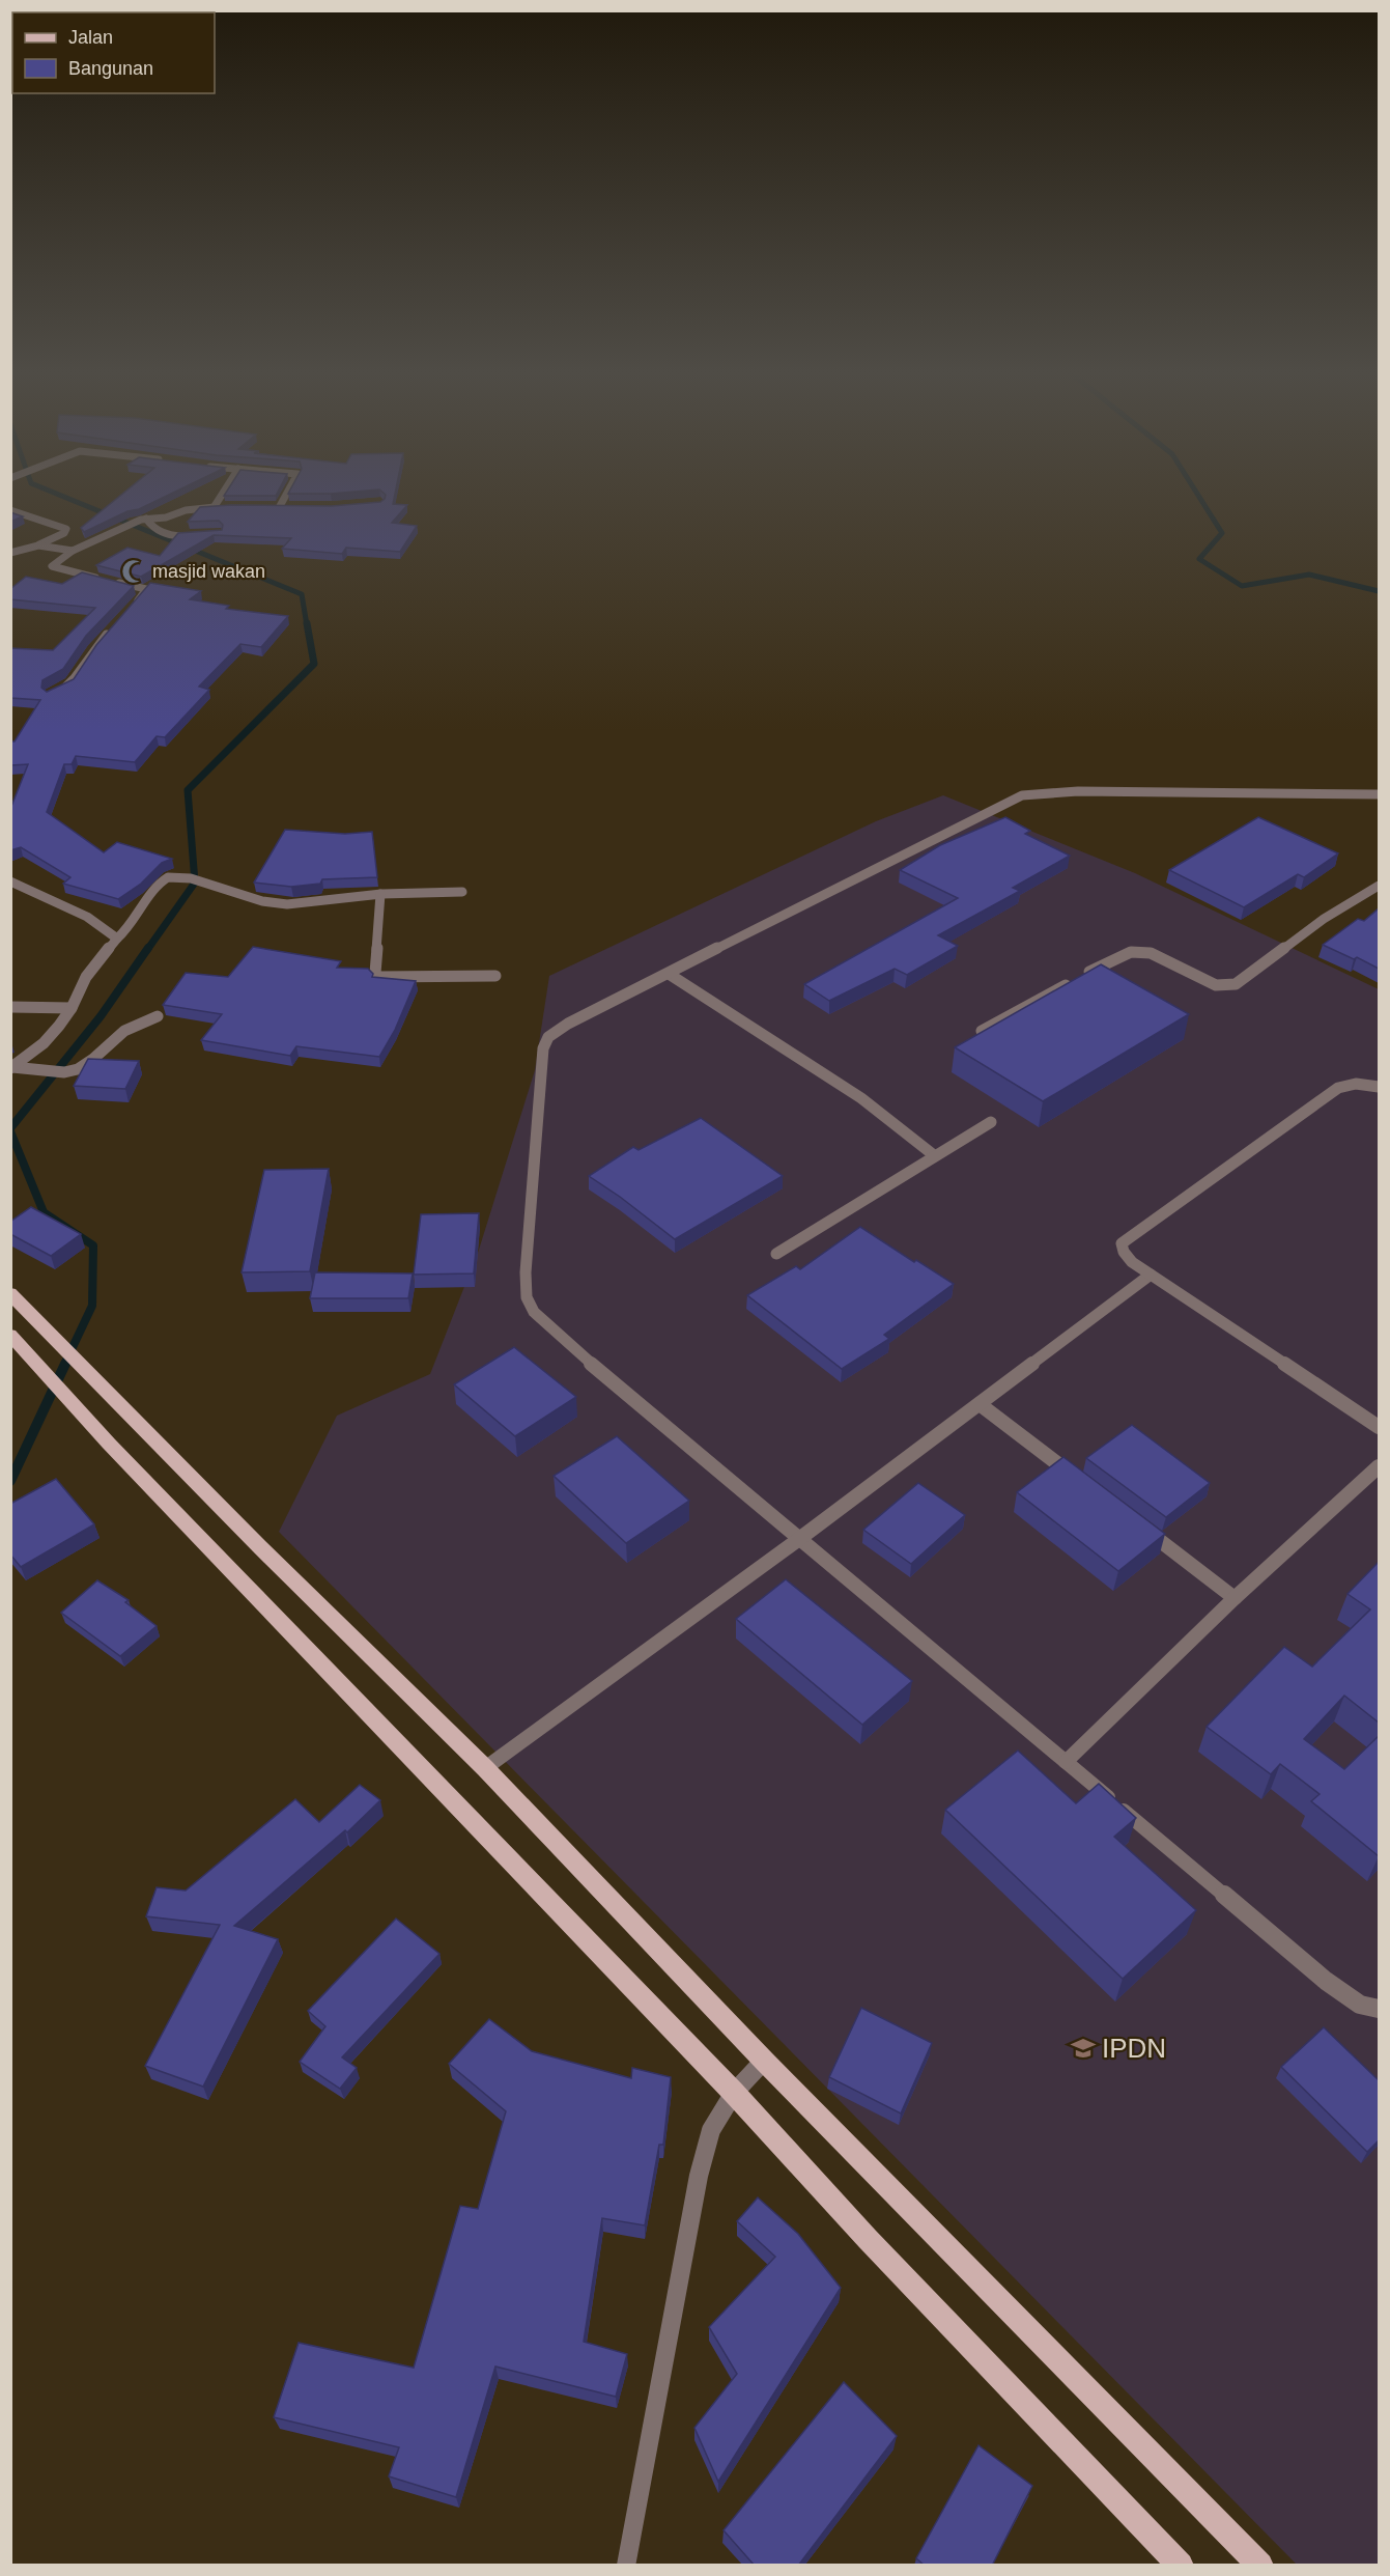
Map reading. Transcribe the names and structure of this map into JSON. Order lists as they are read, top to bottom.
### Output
{
  "places": {
    "mosque": ["masjid wakan"],
    "school or university": ["IPDN"]
  },
  "legend": ["Jalan", "Bangunan"]
}
